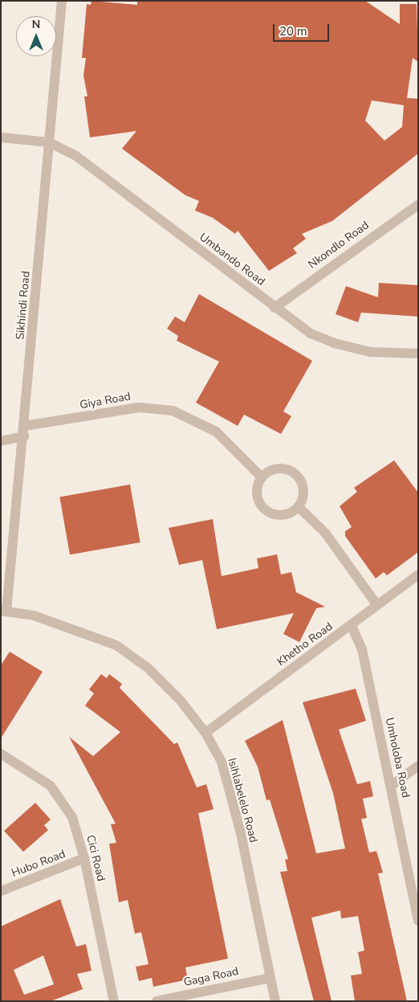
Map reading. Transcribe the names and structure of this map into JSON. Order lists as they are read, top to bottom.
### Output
{
  "streets": {
    "street": [
      "Nkondlo Road",
      "Umbando Road",
      "Sikhindi Road",
      "Giya Road",
      "Khetho Road",
      "Umholoba Road",
      "Isihlabelelo Road",
      "Cici Road",
      "Hubo Road",
      "Gaga Road"
    ]
  },
  "crossings": [
    ["Nkondlo Road", "Umbando Road"],
    ["Umbando Road", "Sikhindi Road"],
    ["Sikhindi Road", "Giya Road"],
    ["Sikhindi Road", "Isihlabelelo Road"],
    ["Khetho Road", "Umholoba Road"],
    ["Khetho Road", "Isihlabelelo Road"],
    ["Isihlabelelo Road", "Gaga Road"],
    ["Cici Road", "Hubo Road"]
  ],
  "scale_bar": "20 m",
  "north": "top"
}
